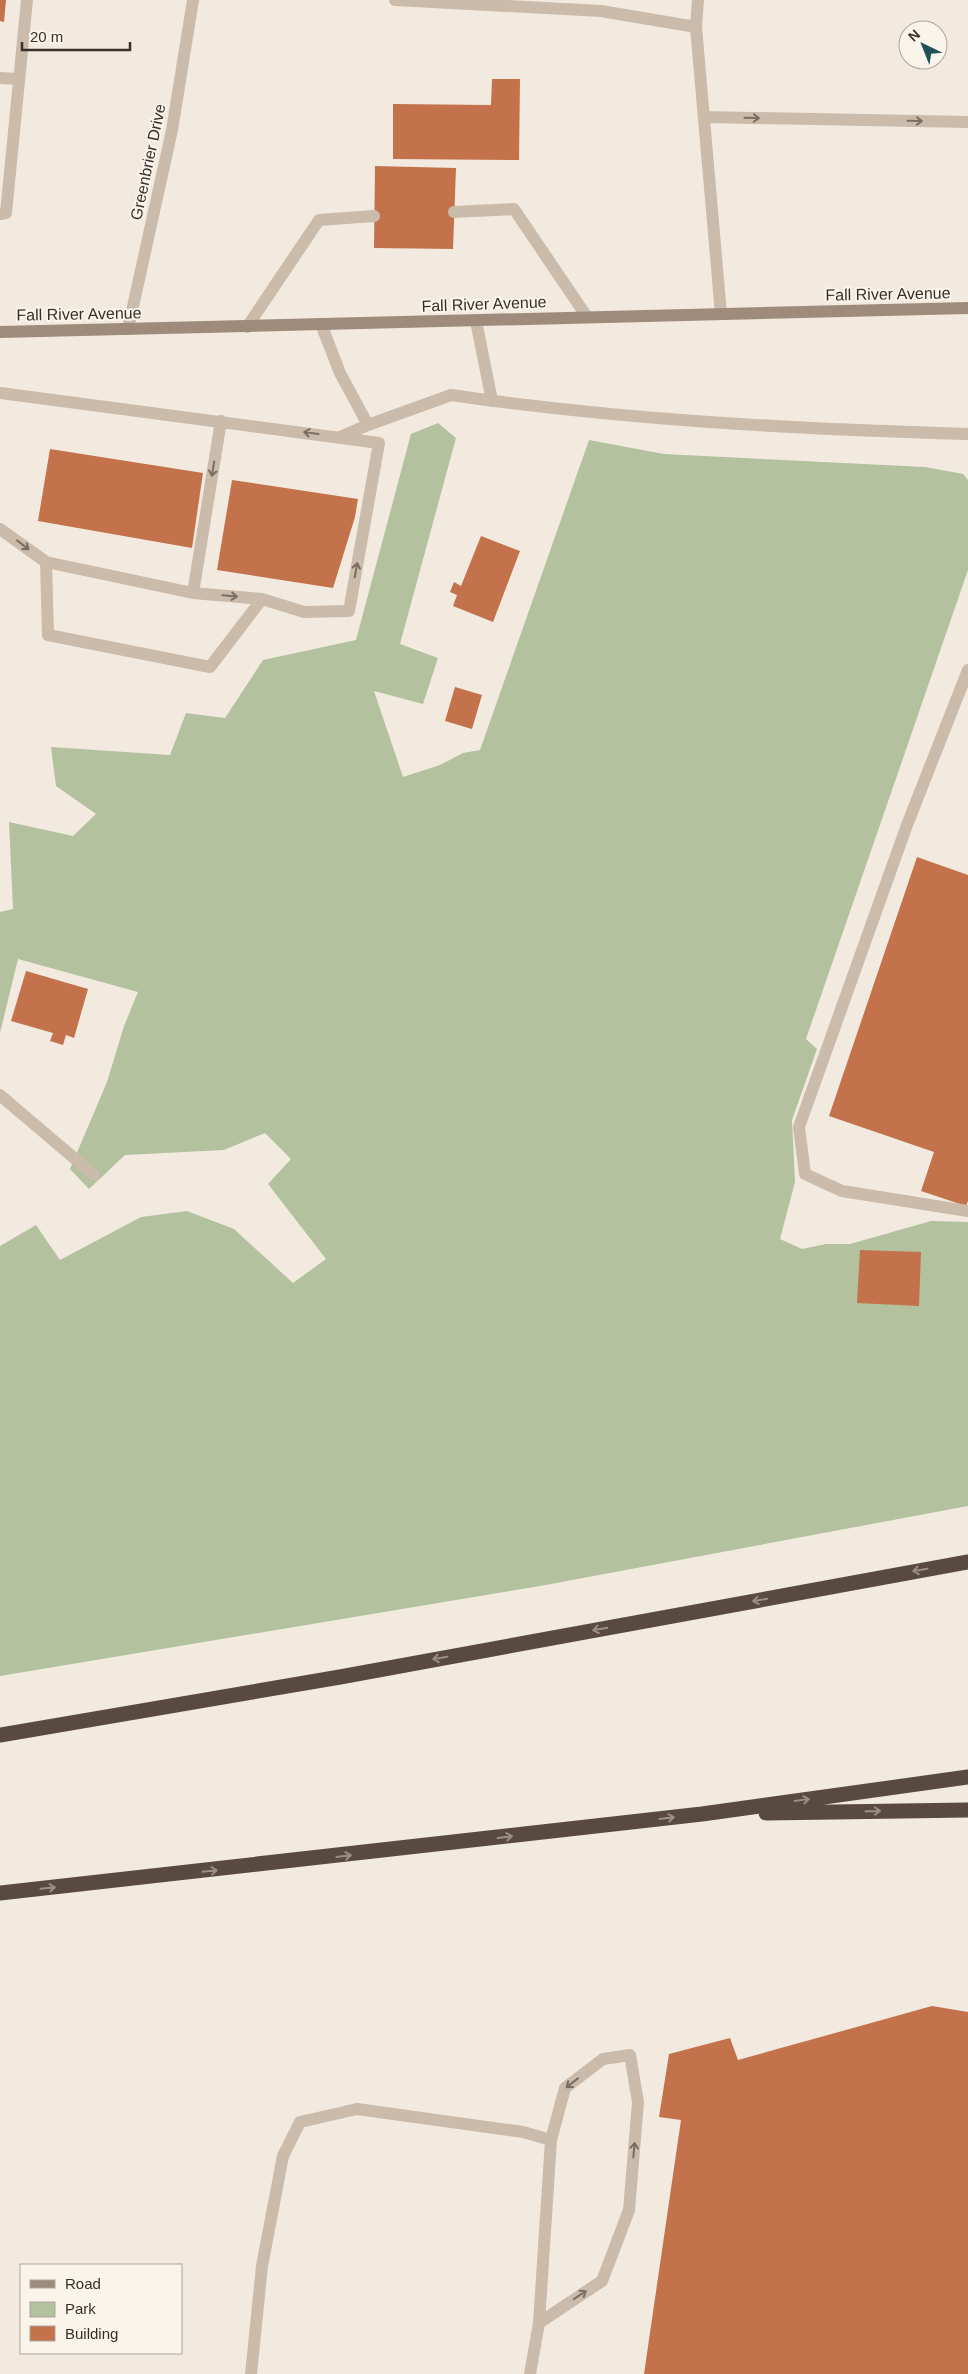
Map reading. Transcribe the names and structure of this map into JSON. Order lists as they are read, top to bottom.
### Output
{
  "streets": {
    "main road": ["Fall River Avenue"],
    "street": ["Greenbrier Drive"]
  },
  "crossings": [
    ["Greenbrier Drive", "Fall River Avenue"]
  ],
  "legend": ["Road", "Park", "Building"],
  "scale_bar": "20 m",
  "north": "top left"
}
